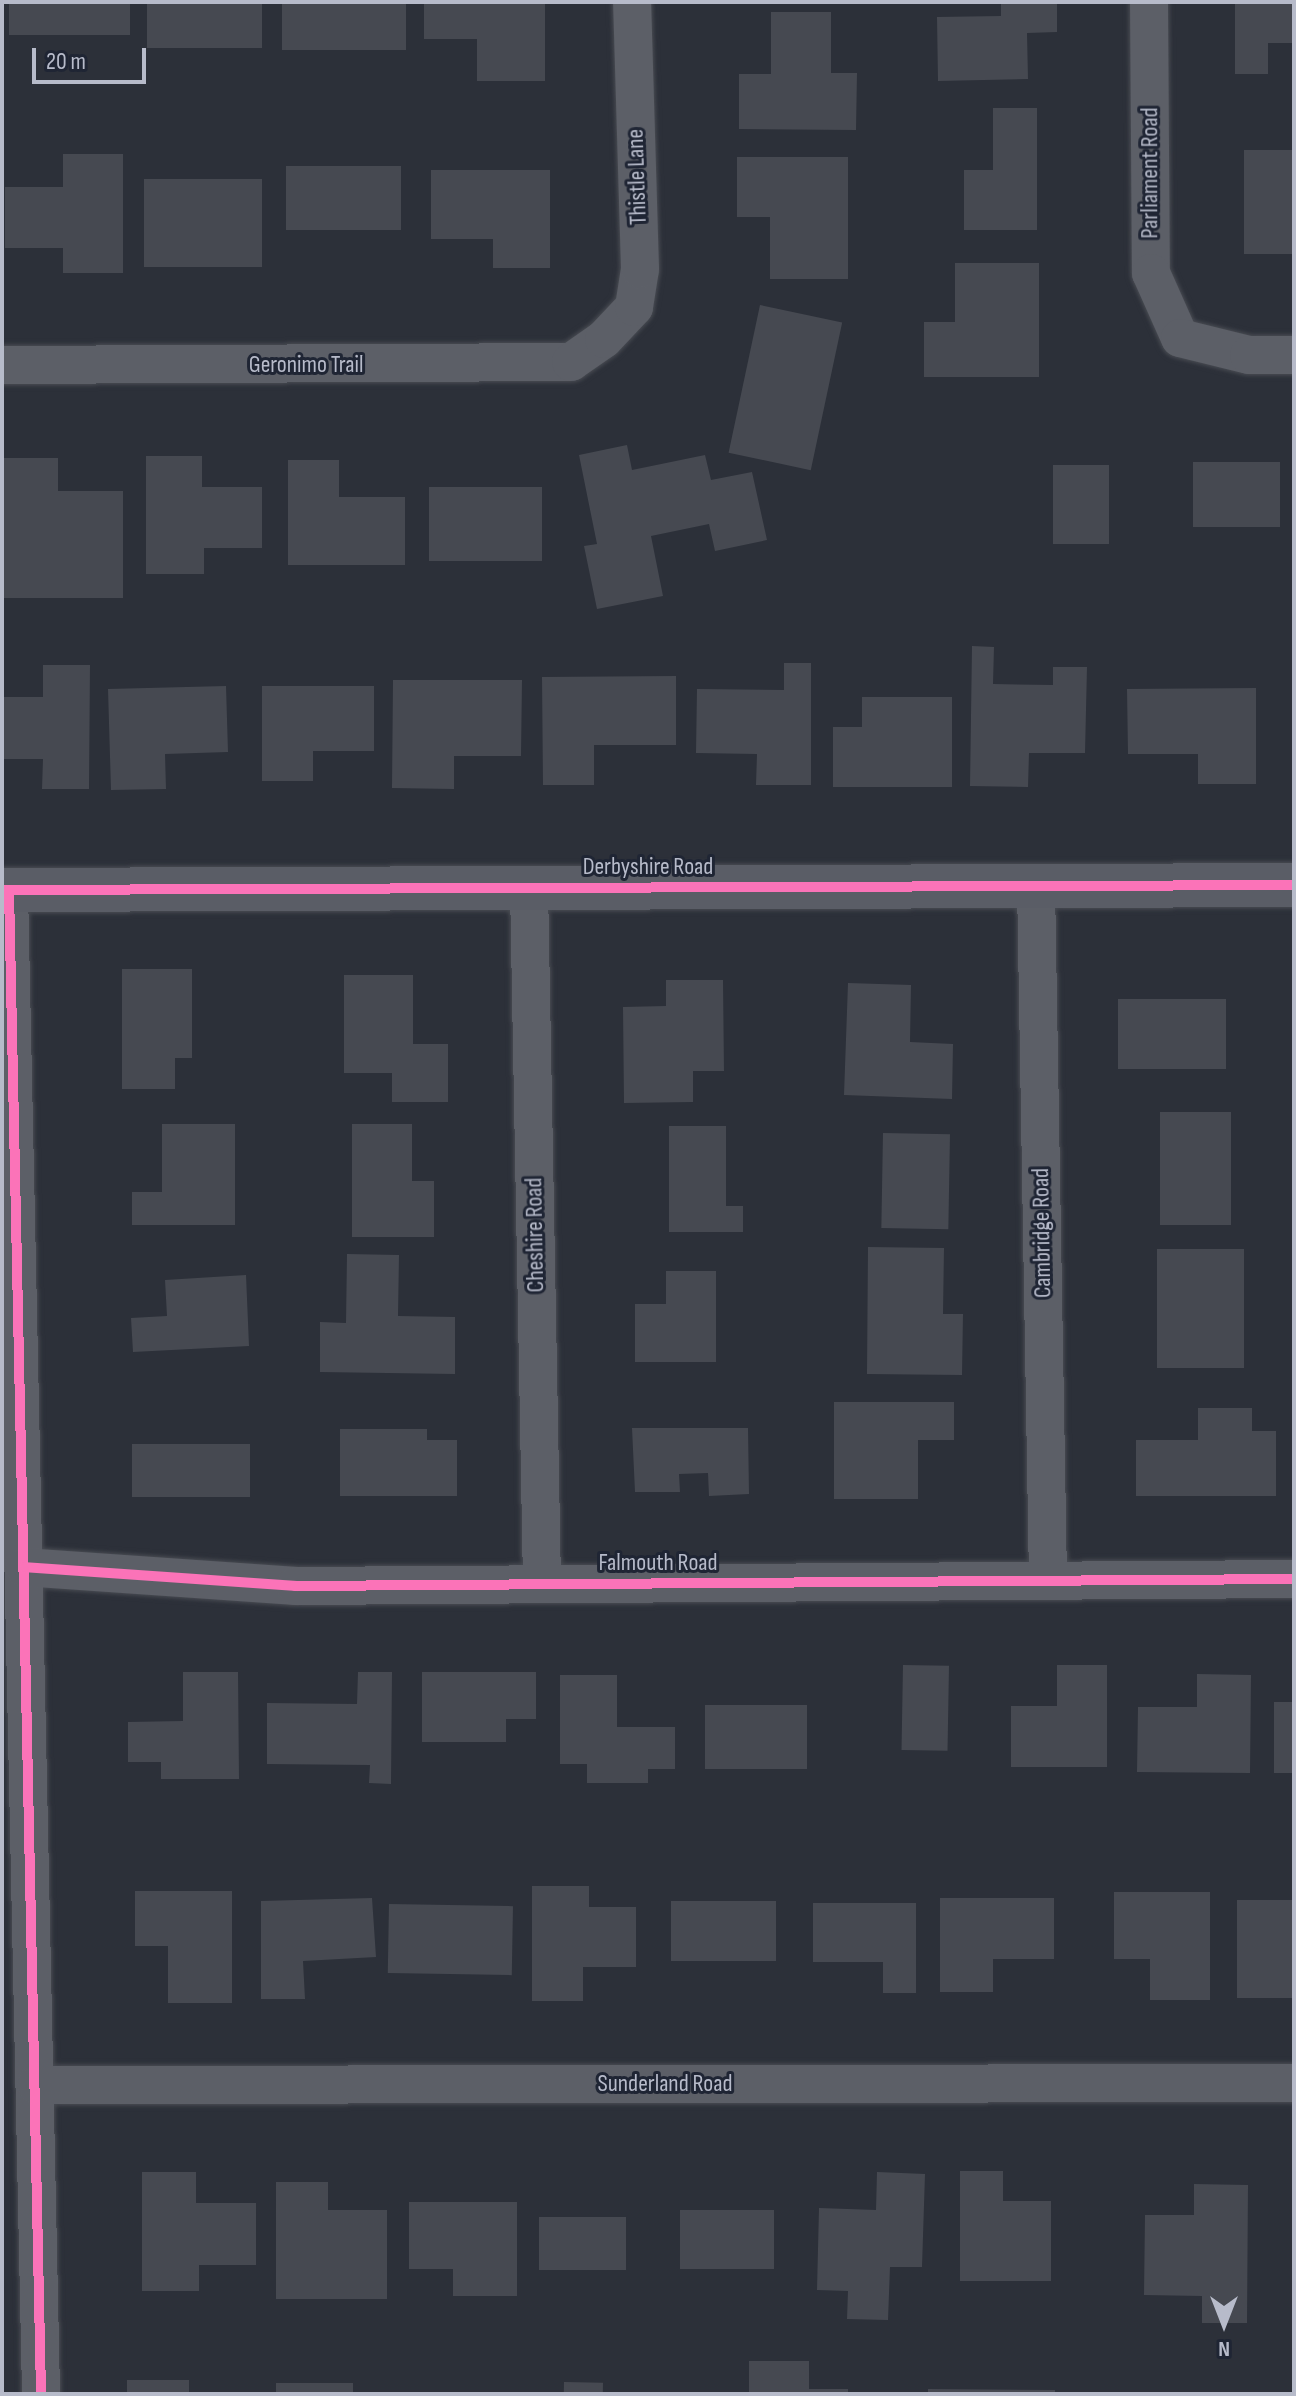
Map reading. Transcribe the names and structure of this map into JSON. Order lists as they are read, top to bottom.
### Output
{
  "streets": {
    "street": [
      "Parliament Road",
      "Thistle Lane",
      "Geronimo Trail",
      "Derbyshire Road",
      "Cambridge Road",
      "Cheshire Road",
      "Falmouth Road",
      "Sunderland Road"
    ]
  },
  "crossings": [
    ["Thistle Lane", "Geronimo Trail"],
    ["Derbyshire Road", "Cambridge Road"],
    ["Derbyshire Road", "Cheshire Road"],
    ["Cambridge Road", "Falmouth Road"],
    ["Cheshire Road", "Falmouth Road"]
  ],
  "scale_bar": "20 m",
  "north": "bottom"
}
